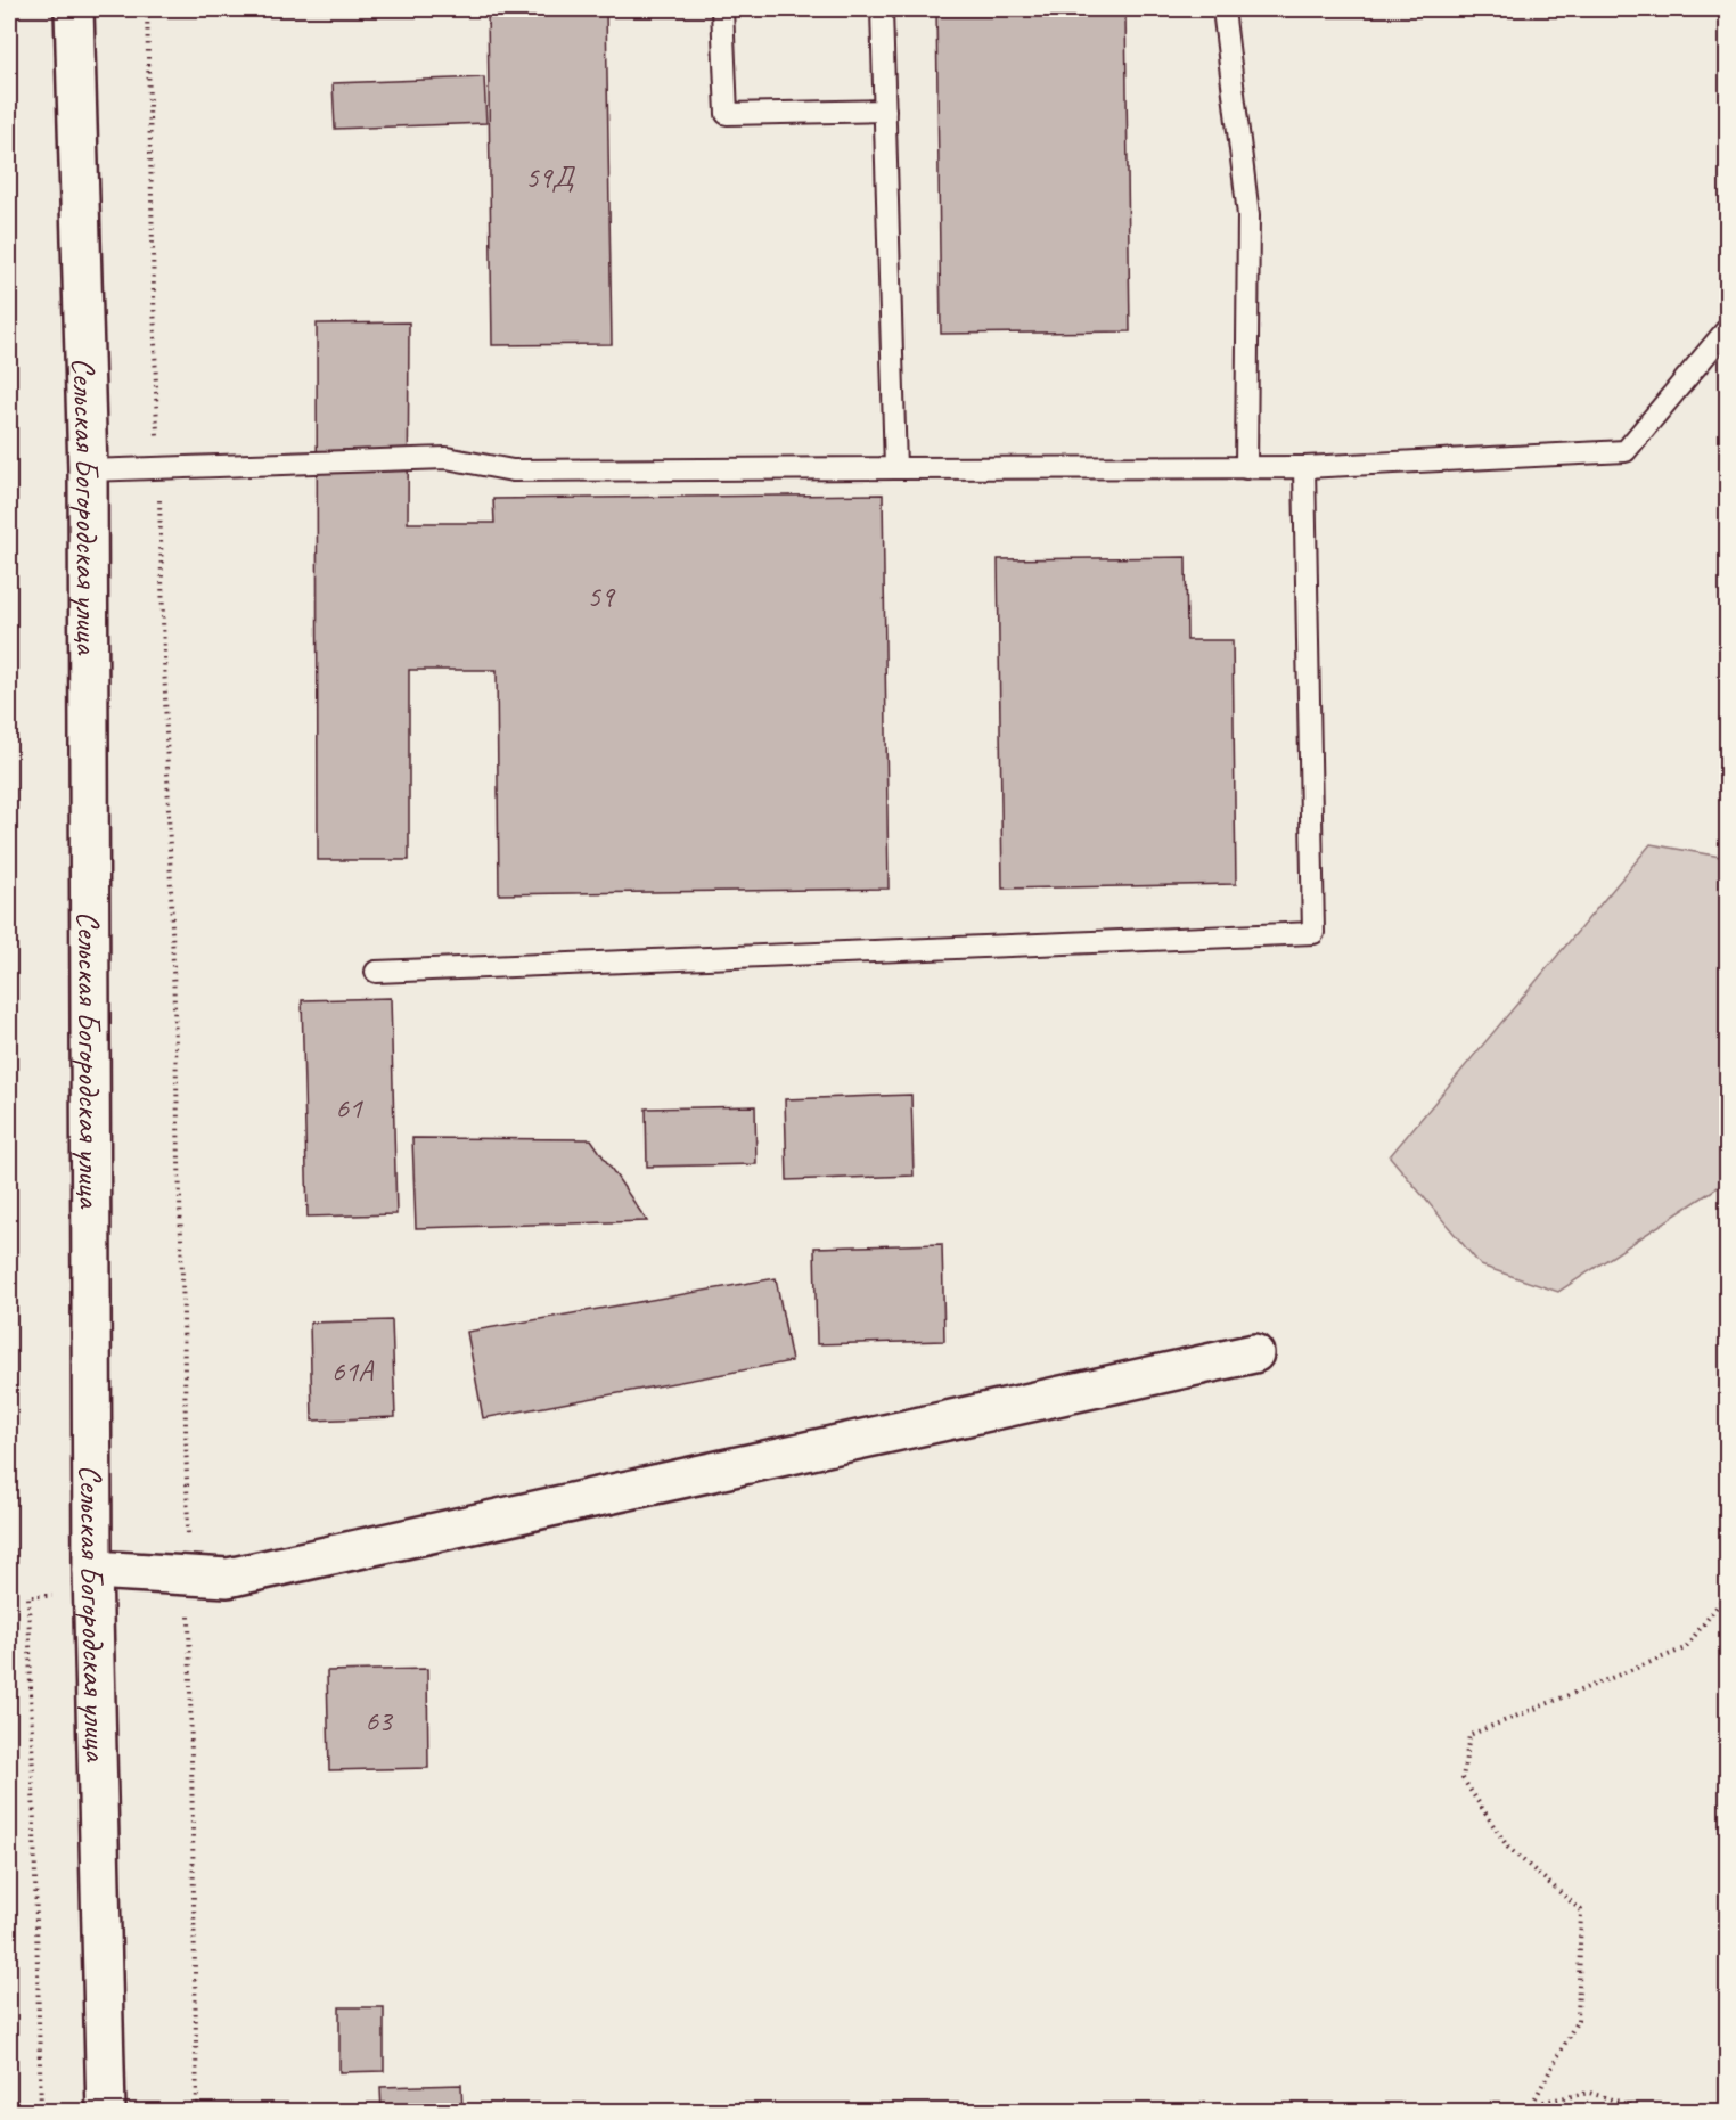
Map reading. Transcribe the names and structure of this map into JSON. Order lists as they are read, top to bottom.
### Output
{
  "streets": {
    "main road": ["Сельская Богородская улица"]
  },
  "house_numbers": [
    "59Д",
    "59",
    "61",
    "61А",
    "63"
  ]
}
